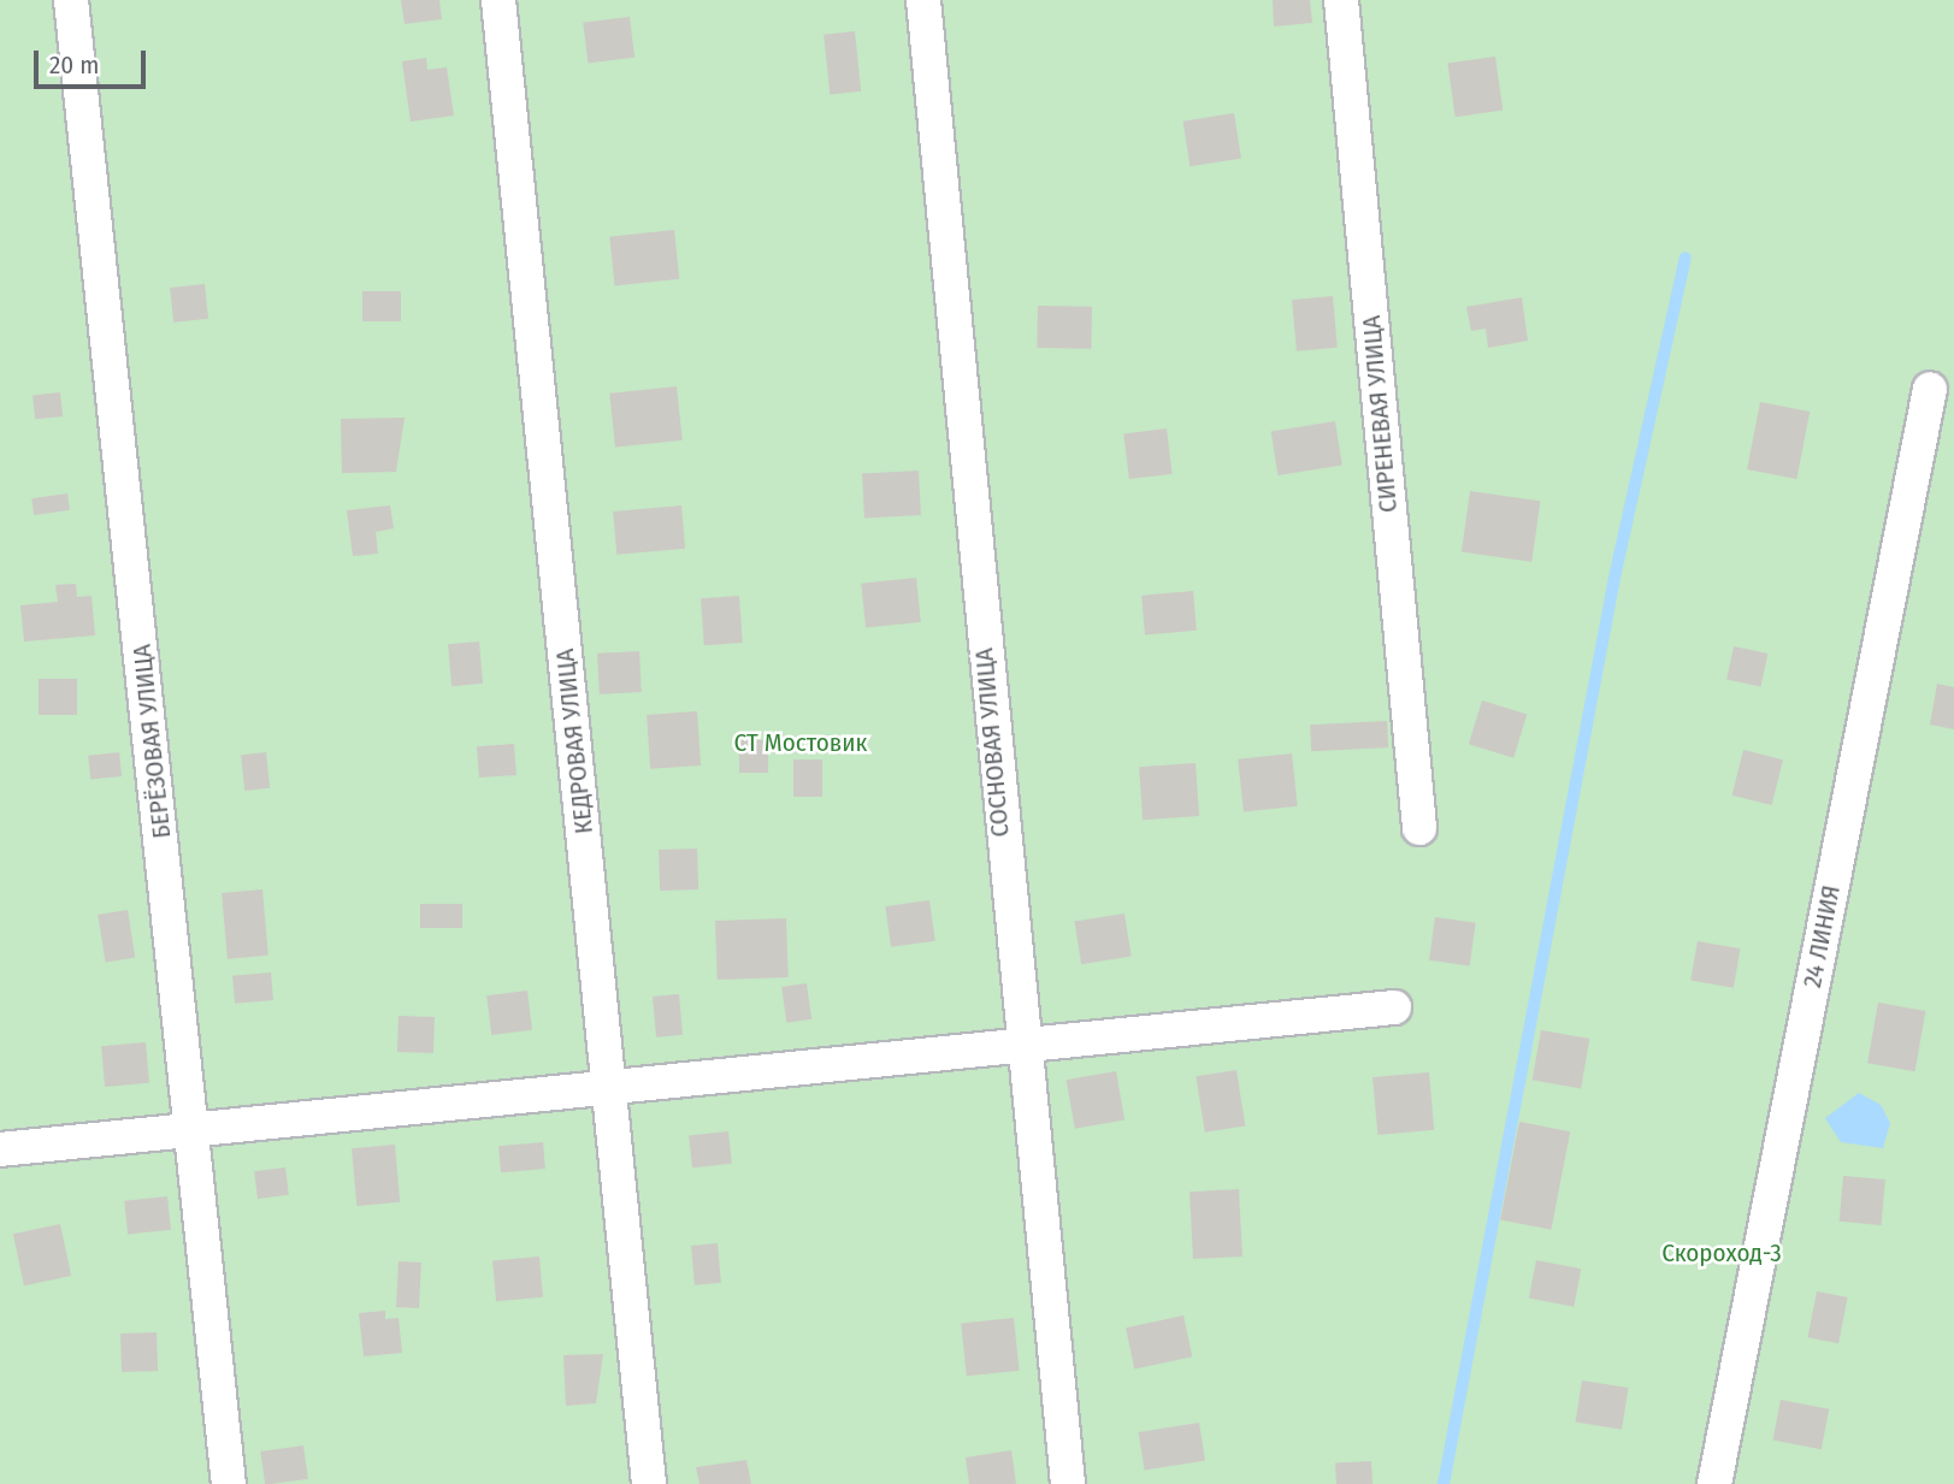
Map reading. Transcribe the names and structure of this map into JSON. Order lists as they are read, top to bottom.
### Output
{
  "streets": {
    "street": [
      "СИРЕНЕВАЯ УЛИЦА",
      "БЕРЁЗОВАЯ УЛИЦА",
      "КЕДРОВАЯ УЛИЦА",
      "СОСНОВАЯ УЛИЦА",
      "24 ЛИНИЯ"
    ]
  },
  "parks": ["СТ Мостовик", "Скороход-3"],
  "scale_bar": "20 m"
}
